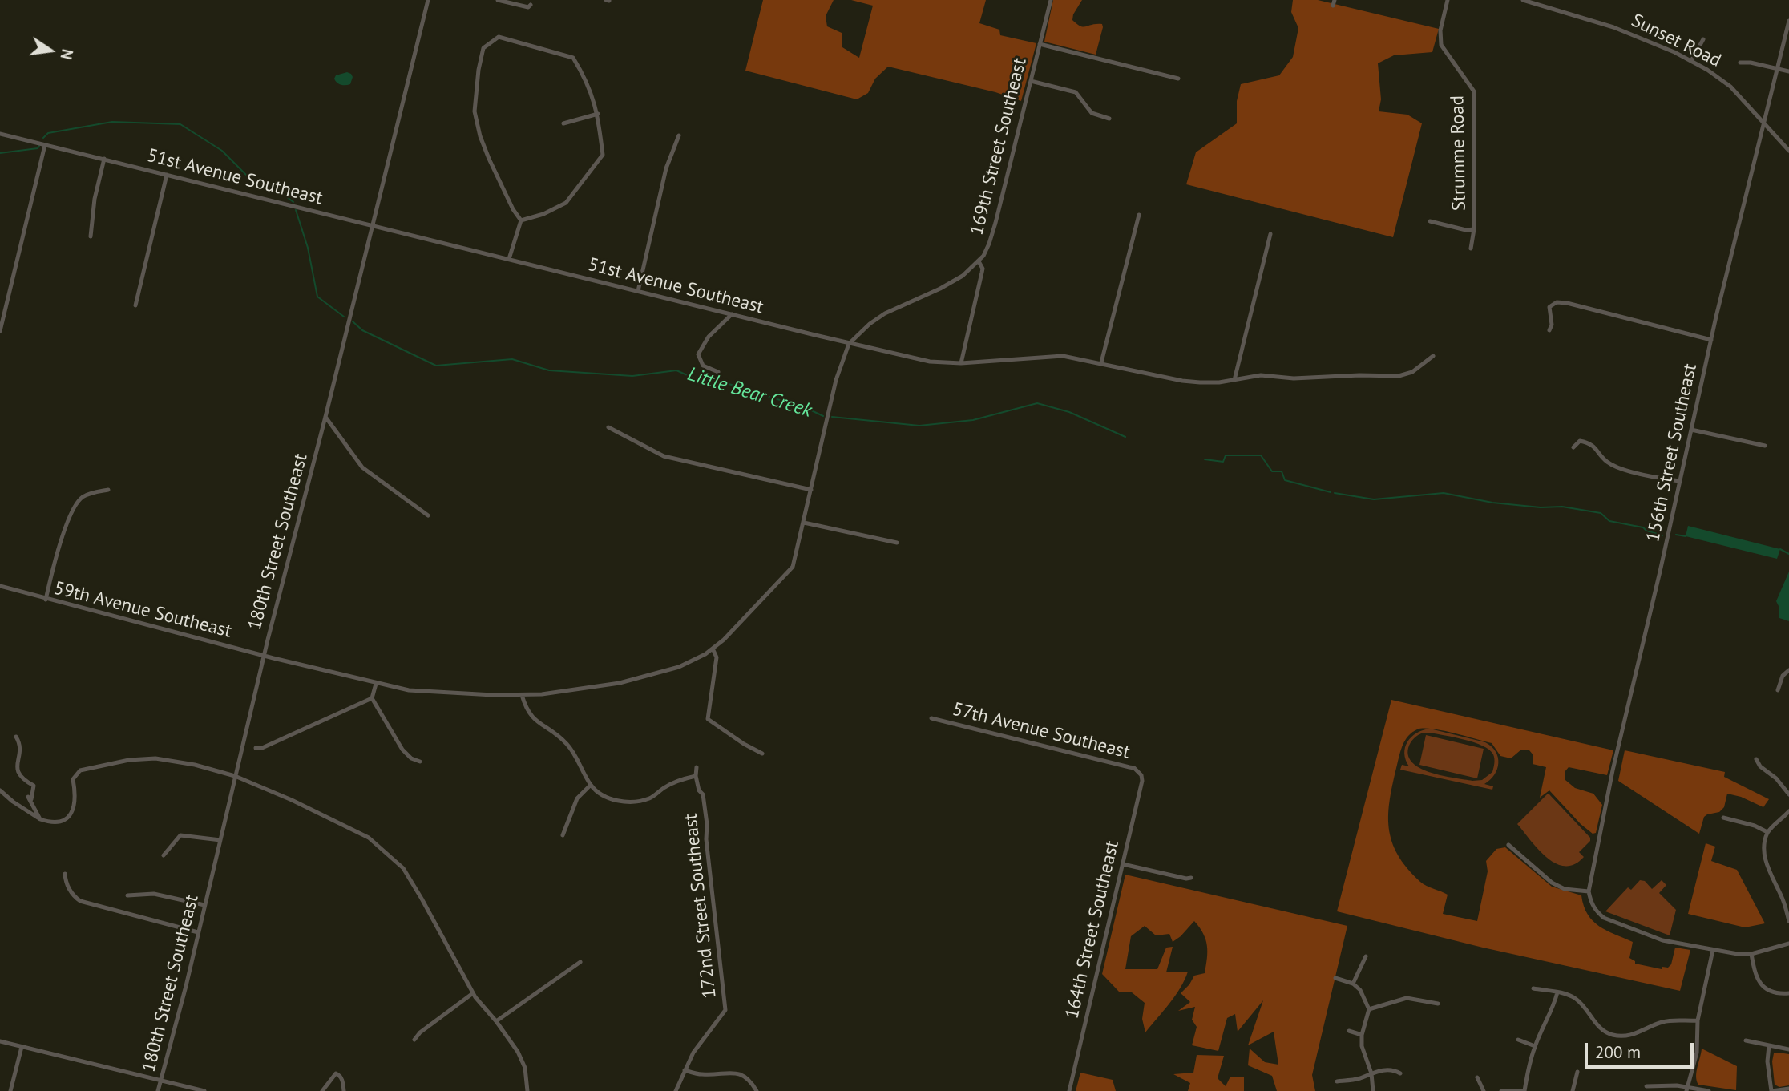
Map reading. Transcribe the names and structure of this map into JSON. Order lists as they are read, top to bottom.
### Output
{
  "streets": {
    "street": [
      "Sunset Road",
      "169th Street Southeast",
      "Strumme Road",
      "51st Avenue Southeast",
      "156th Street Southeast",
      "180th Street Southeast",
      "59th Avenue Southeast",
      "57th Avenue Southeast",
      "172nd Street Southeast",
      "164th Street Southeast"
    ]
  },
  "crossings": [
    ["Sunset Road", "156th Street Southeast"],
    ["169th Street Southeast", "51st Avenue Southeast"],
    ["51st Avenue Southeast", "180th Street Southeast"],
    ["51st Avenue Southeast", "59th Avenue Southeast"],
    ["180th Street Southeast", "59th Avenue Southeast"],
    ["57th Avenue Southeast", "164th Street Southeast"]
  ],
  "water": ["Little Bear Creek"],
  "scale_bar": "200 m",
  "north": "right"
}
